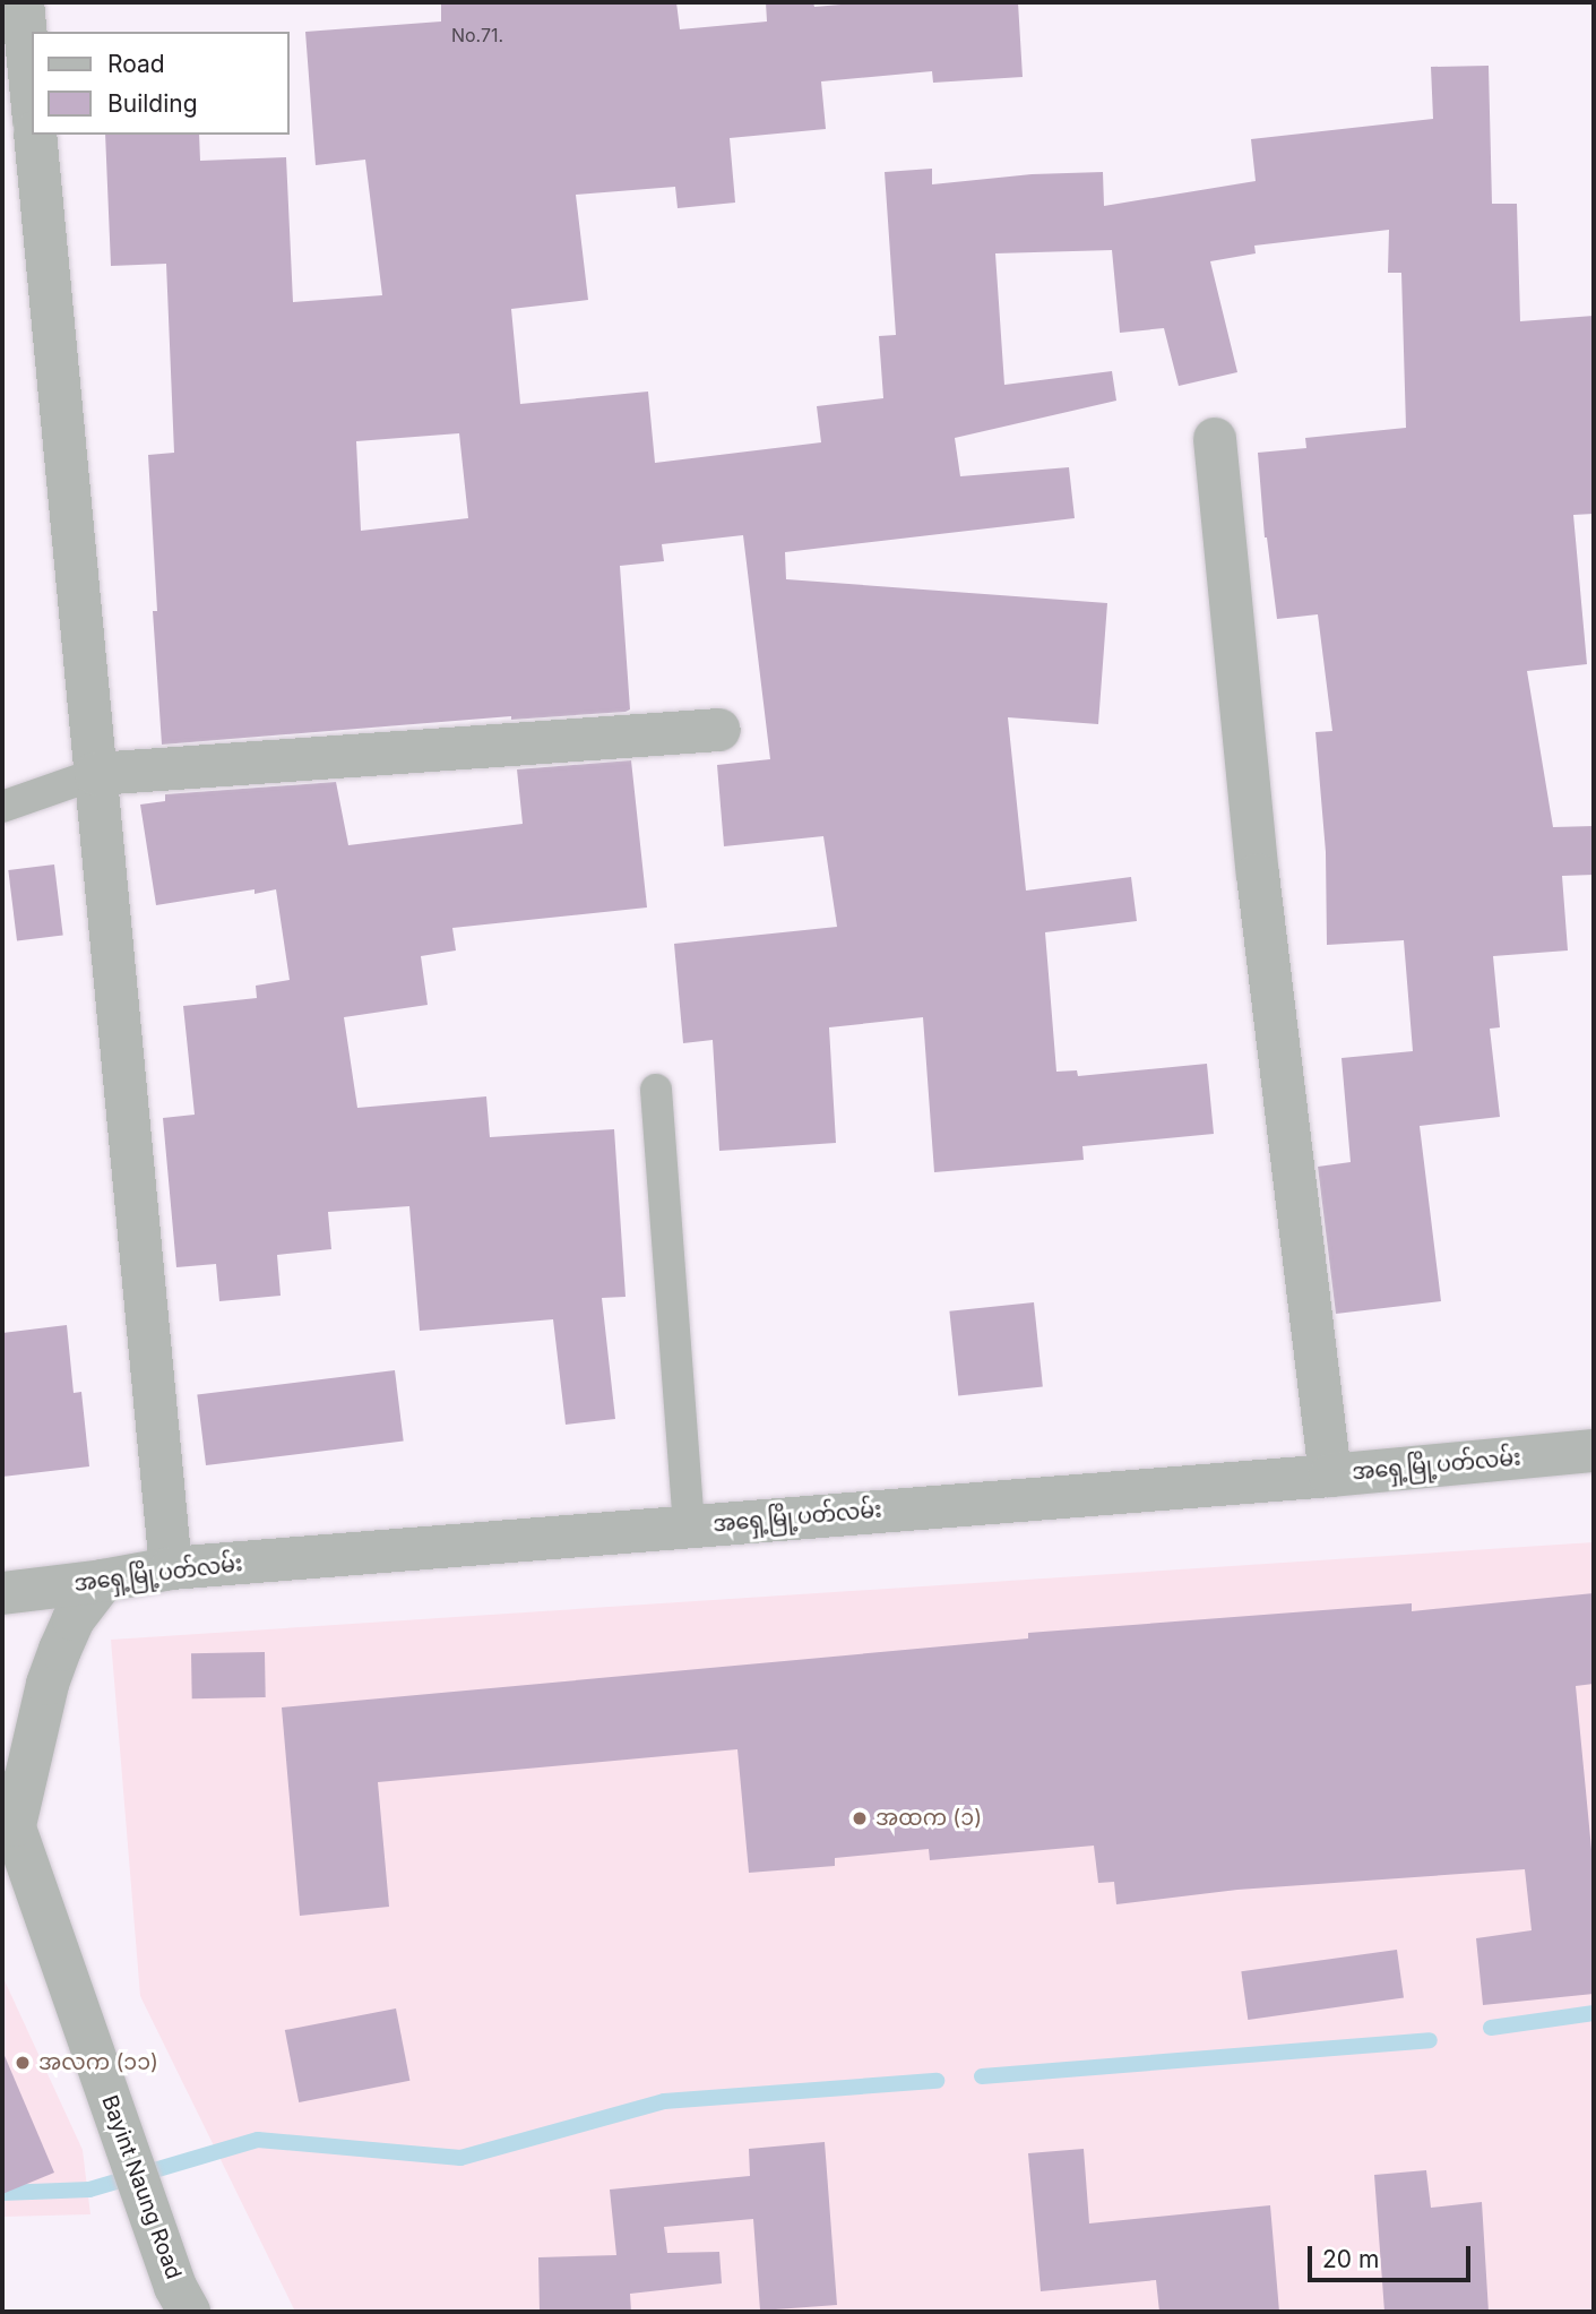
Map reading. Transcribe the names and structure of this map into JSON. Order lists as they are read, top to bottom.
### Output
{
  "streets": {
    "street": ["အရှေ့မြို့ပတ်လမ်း", "Bayint Naung Road"]
  },
  "places": ["အထက (၁)", "အလက (၁၁)"],
  "house_numbers": ["No.71."],
  "legend": ["Road", "Building"],
  "scale_bar": "20 m"
}
